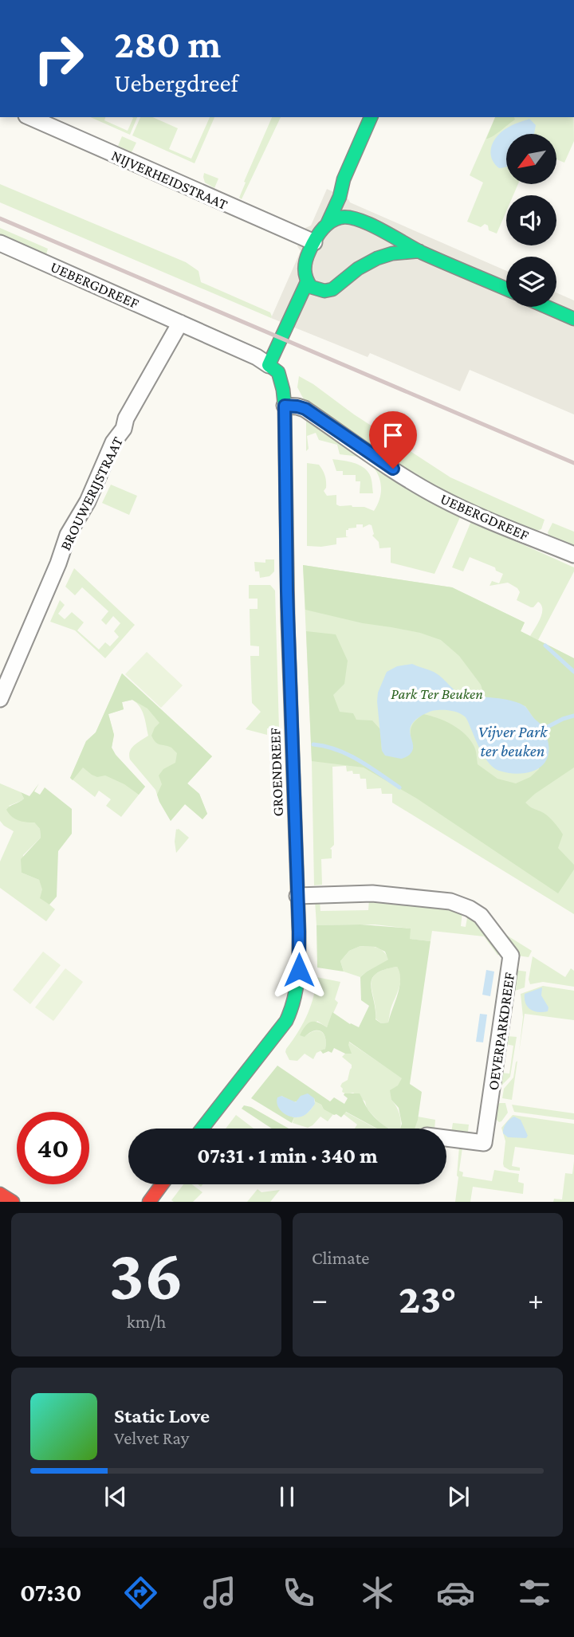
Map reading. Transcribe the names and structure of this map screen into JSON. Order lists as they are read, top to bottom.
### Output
{
  "streets": {
    "street": [
      "NIJVERHEIDSTRAAT",
      "UEBERGDREEF",
      "BROUWERIJSTRAAT",
      "GROENDREEF",
      "OEVERPARKDREEF"
    ]
  },
  "crossings": [
    ["UEBERGDREEF", "BROUWERIJSTRAAT"],
    ["UEBERGDREEF", "GROENDREEF"],
    ["GROENDREEF", "OEVERPARKDREEF"]
  ],
  "water": ["Vijver Park ter beuken"],
  "parks": ["Park Ter Beuken"],
  "north": "bottom left",
  "page": {
    "turn": ["280 m", "Uebergdreef"],
    "limit": "40",
    "trip": "07:31 · 1 min · 340 m",
    "tile": [
      ["36", "km/h"],
      "Climate"
    ],
    "heat": ["−", "23°", "+"],
    "song": ["Static Love", "Velvet Ray"],
    "tabs": "07:30"
  }
}
